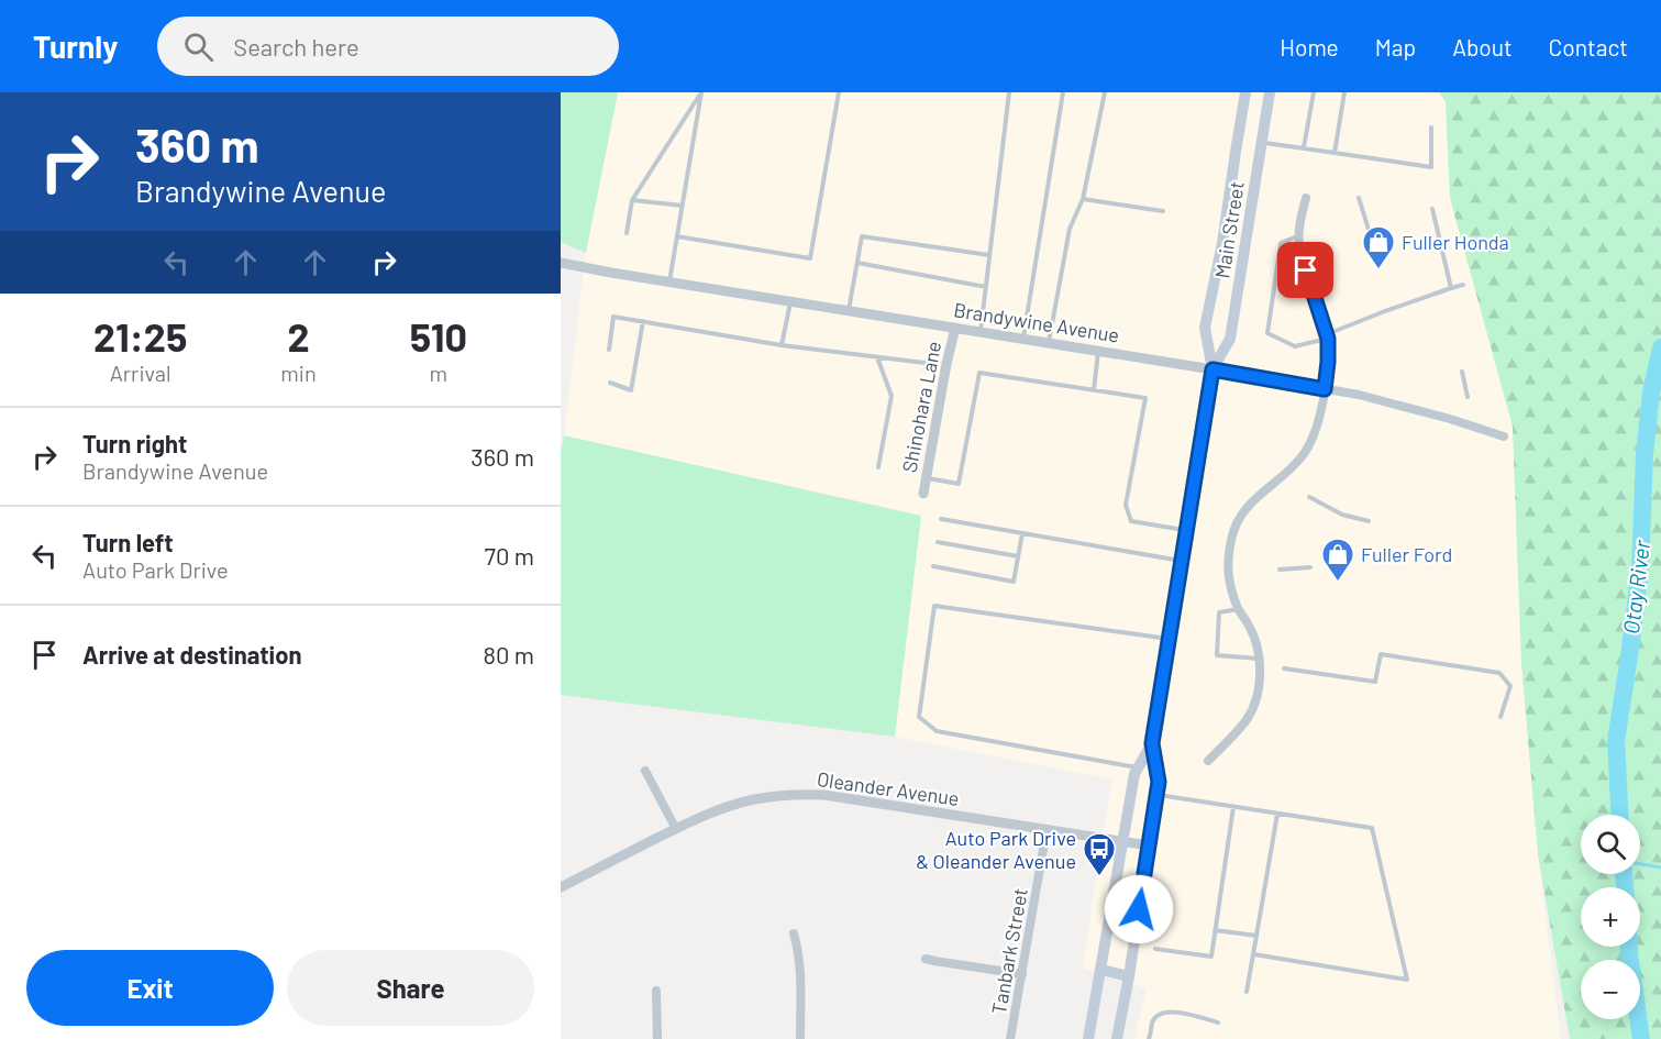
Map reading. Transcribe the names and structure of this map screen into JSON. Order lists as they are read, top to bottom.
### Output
{
  "streets": {
    "main road": ["Main Street"],
    "street": [
      "Brandywine Avenue",
      "Shinohara Lane",
      "Oleander Avenue",
      "Tanbark Street"
    ]
  },
  "crossings": [
    ["Main Street", "Brandywine Avenue"],
    ["Main Street", "Oleander Avenue"],
    ["Brandywine Avenue", "Shinohara Lane"],
    ["Oleander Avenue", "Tanbark Street"]
  ],
  "water": ["Otay River"],
  "places": {
    "shop": ["Fuller Honda", "Fuller Ford"],
    "bus stop": ["Auto Park Drive & Oleander Avenue"]
  },
  "page": {
    "header": "Turnly",
    "search": "Search here",
    "nav": [
      "Home",
      "Map",
      "About",
      "Contact"
    ],
    "turn": ["360 m", "Brandywine Avenue"],
    "eta": [
      "21:25",
      "Arrival",
      "2",
      "min",
      "510",
      "m"
    ],
    "list": [
      {
        "name": "Turn right",
        "note": "Brandywine Avenue",
        "value": "360 m"
      },
      {
        "name": "Turn left",
        "note": "Auto Park Drive",
        "value": "70 m"
      },
      {
        "name": "Arrive at destination",
        "value": "80 m"
      }
    ],
    "map_buttons": ["+", "−"],
    "buttons": ["Exit", "Share"]
  }
}
